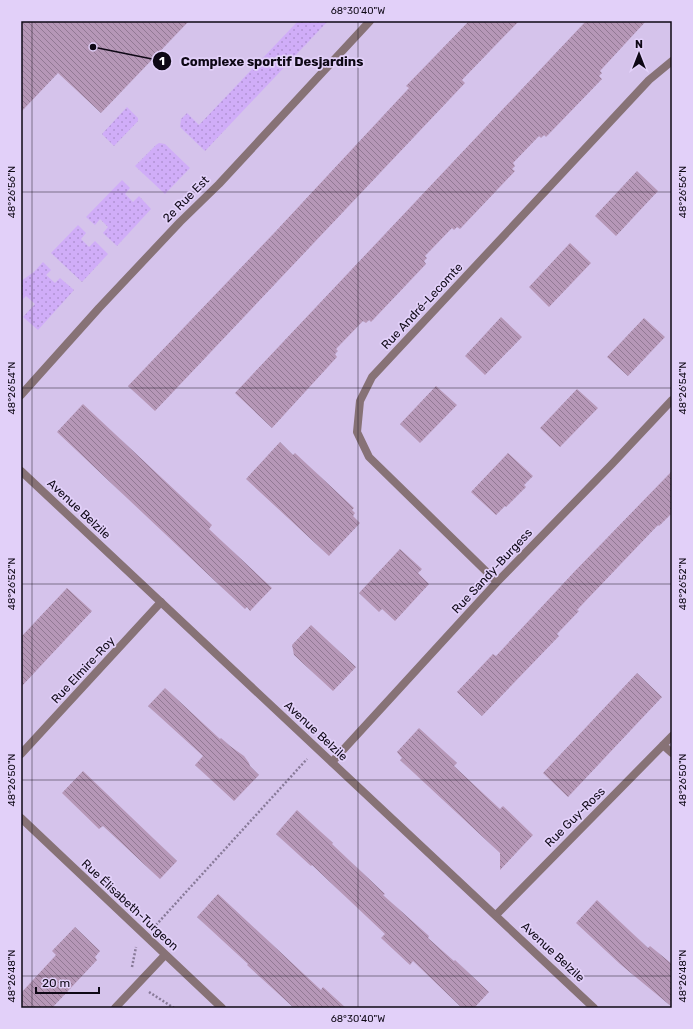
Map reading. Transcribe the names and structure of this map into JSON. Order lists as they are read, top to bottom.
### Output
{
  "streets": {
    "street": [
      "2e Rue Est",
      "Rue André-Lecomte",
      "Avenue Belzile",
      "Rue Sandy-Burgess",
      "Rue Elmire-Roy",
      "Rue Guy-Ross",
      "Rue Élisabeth-Turgeon"
    ]
  },
  "crossings": [
    ["Rue André-Lecomte", "Rue Sandy-Burgess"],
    ["Avenue Belzile", "Rue Sandy-Burgess"],
    ["Avenue Belzile", "Rue Elmire-Roy"],
    ["Avenue Belzile", "Rue Guy-Ross"]
  ],
  "places": ["Complexe sportif Desjardins"],
  "scale_bar": "20 m",
  "north": "top",
  "coordinates": [
    "68°30'40\"W",
    "48°26'56\"N",
    "48°26'54\"N",
    "48°26'52\"N",
    "48°26'50\"N",
    "48°26'48\"N"
  ]
}
